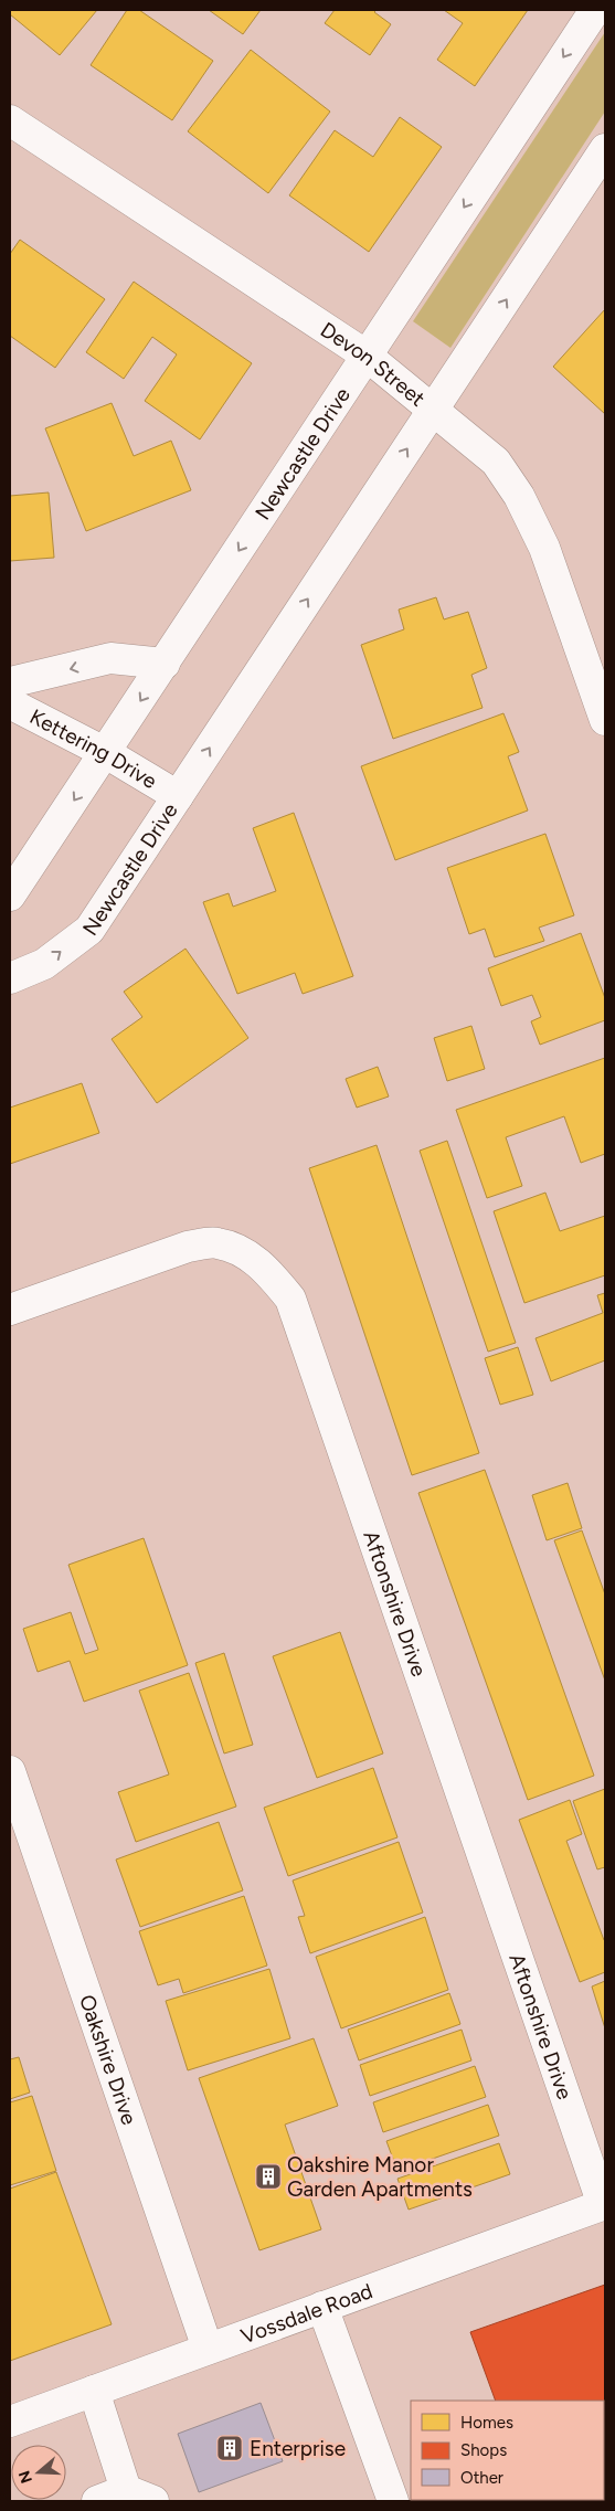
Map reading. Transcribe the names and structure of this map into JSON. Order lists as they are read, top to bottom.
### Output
{
  "streets": {
    "street": [
      "Devon Street",
      "Newcastle Drive",
      "Kettering Drive",
      "Aftonshire Drive",
      "Oakshire Drive",
      "Vossdale Road"
    ]
  },
  "crossings": [
    ["Devon Street", "Newcastle Drive"],
    ["Newcastle Drive", "Kettering Drive"],
    ["Aftonshire Drive", "Vossdale Road"],
    ["Oakshire Drive", "Vossdale Road"]
  ],
  "places": {
    "building": ["Oakshire Manor Garden Apartments", "Enterprise"]
  },
  "legend": ["Homes", "Shops", "Other"],
  "north": "left"
}
